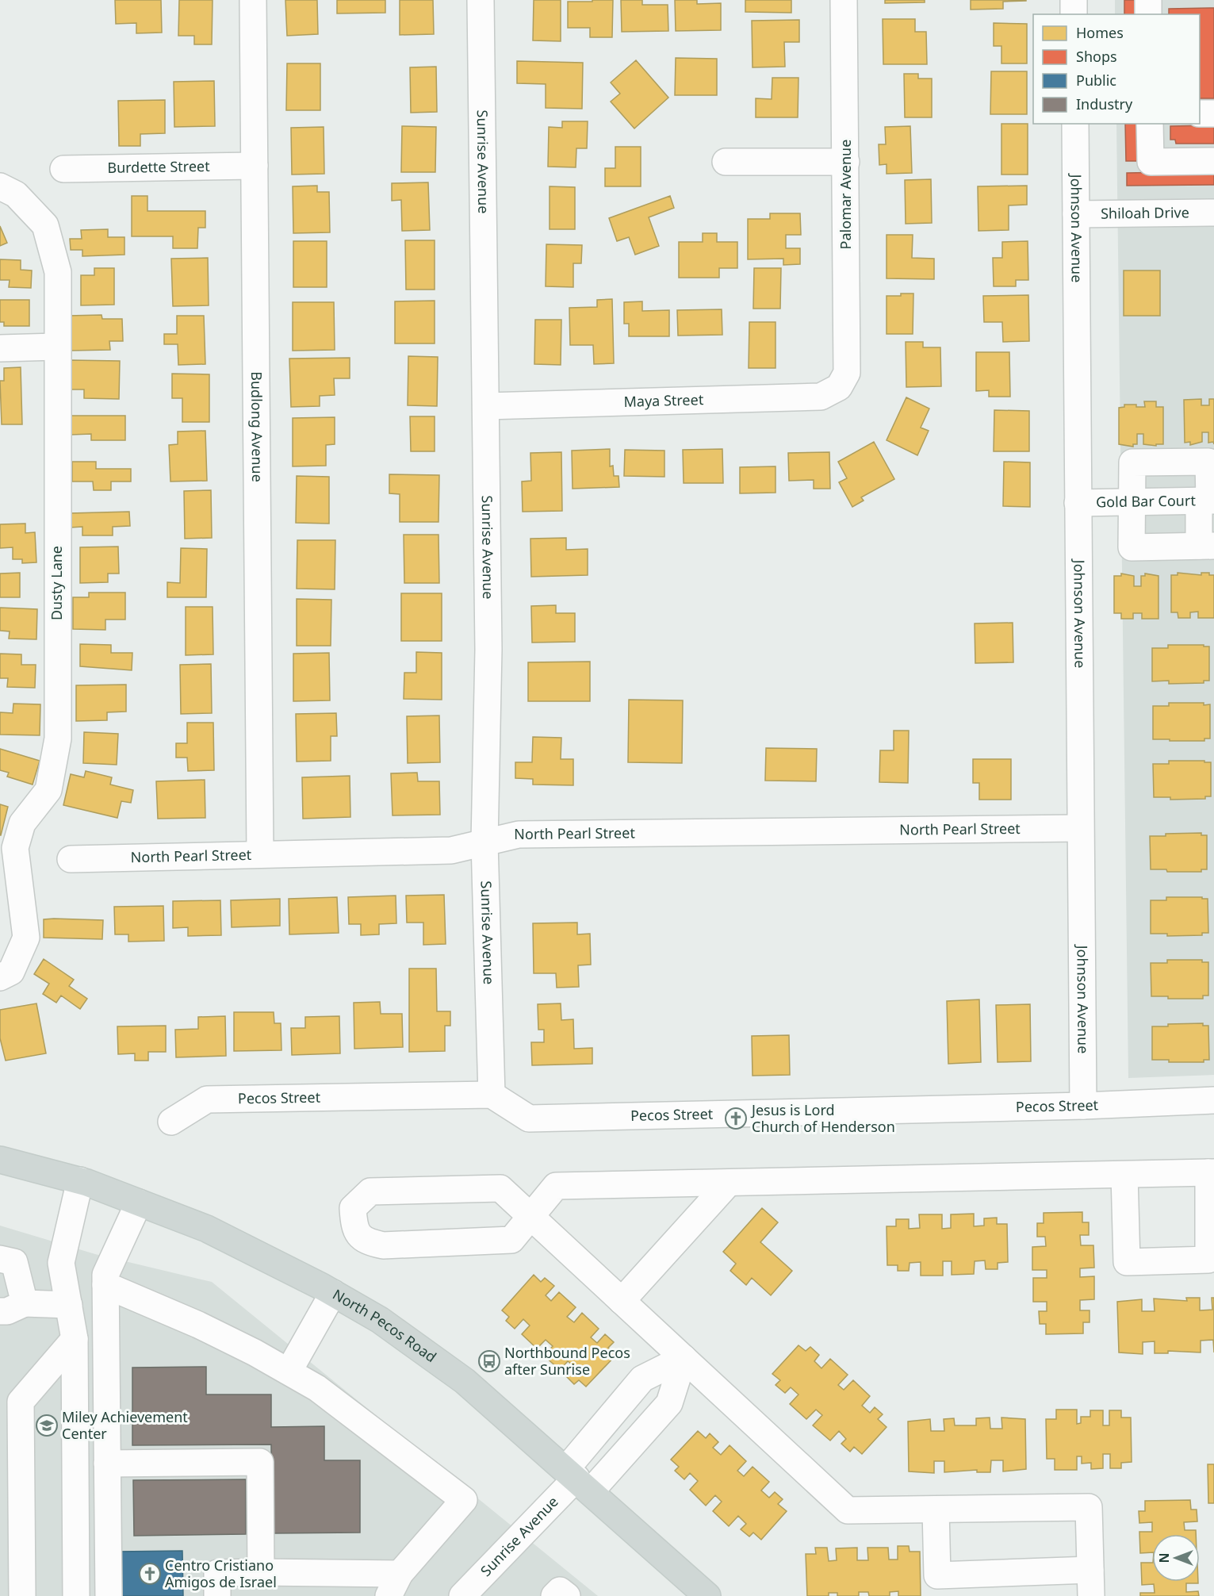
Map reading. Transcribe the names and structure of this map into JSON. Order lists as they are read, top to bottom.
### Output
{
  "streets": {
    "main road": ["North Pecos Road"],
    "street": [
      "Sunrise Avenue",
      "Burdette Street",
      "Palomar Avenue",
      "Shiloah Drive",
      "Johnson Avenue",
      "Maya Street",
      "Budlong Avenue",
      "Gold Bar Court",
      "Dusty Lane",
      "North Pearl Street",
      "Pecos Street"
    ]
  },
  "crossings": [
    ["Sunrise Avenue", "Maya Street"],
    ["Sunrise Avenue", "North Pearl Street"],
    ["Sunrise Avenue", "Pecos Street"],
    ["Sunrise Avenue", "North Pecos Road"],
    ["Burdette Street", "Budlong Avenue"],
    ["Palomar Avenue", "Maya Street"],
    ["Shiloah Drive", "Johnson Avenue"],
    ["Johnson Avenue", "Gold Bar Court"],
    ["Johnson Avenue", "North Pearl Street"],
    ["Johnson Avenue", "Pecos Street"],
    ["Budlong Avenue", "North Pearl Street"]
  ],
  "places": {
    "church": ["Jesus is Lord Church of Henderson", "Centro Cristiano Amigos de Israel"],
    "bus stop": ["Northbound Pecos after Sunrise"],
    "school or university": ["Miley Achievement Center"]
  },
  "legend": [
    "Homes",
    "Shops",
    "Public",
    "Industry"
  ],
  "north": "left"
}
